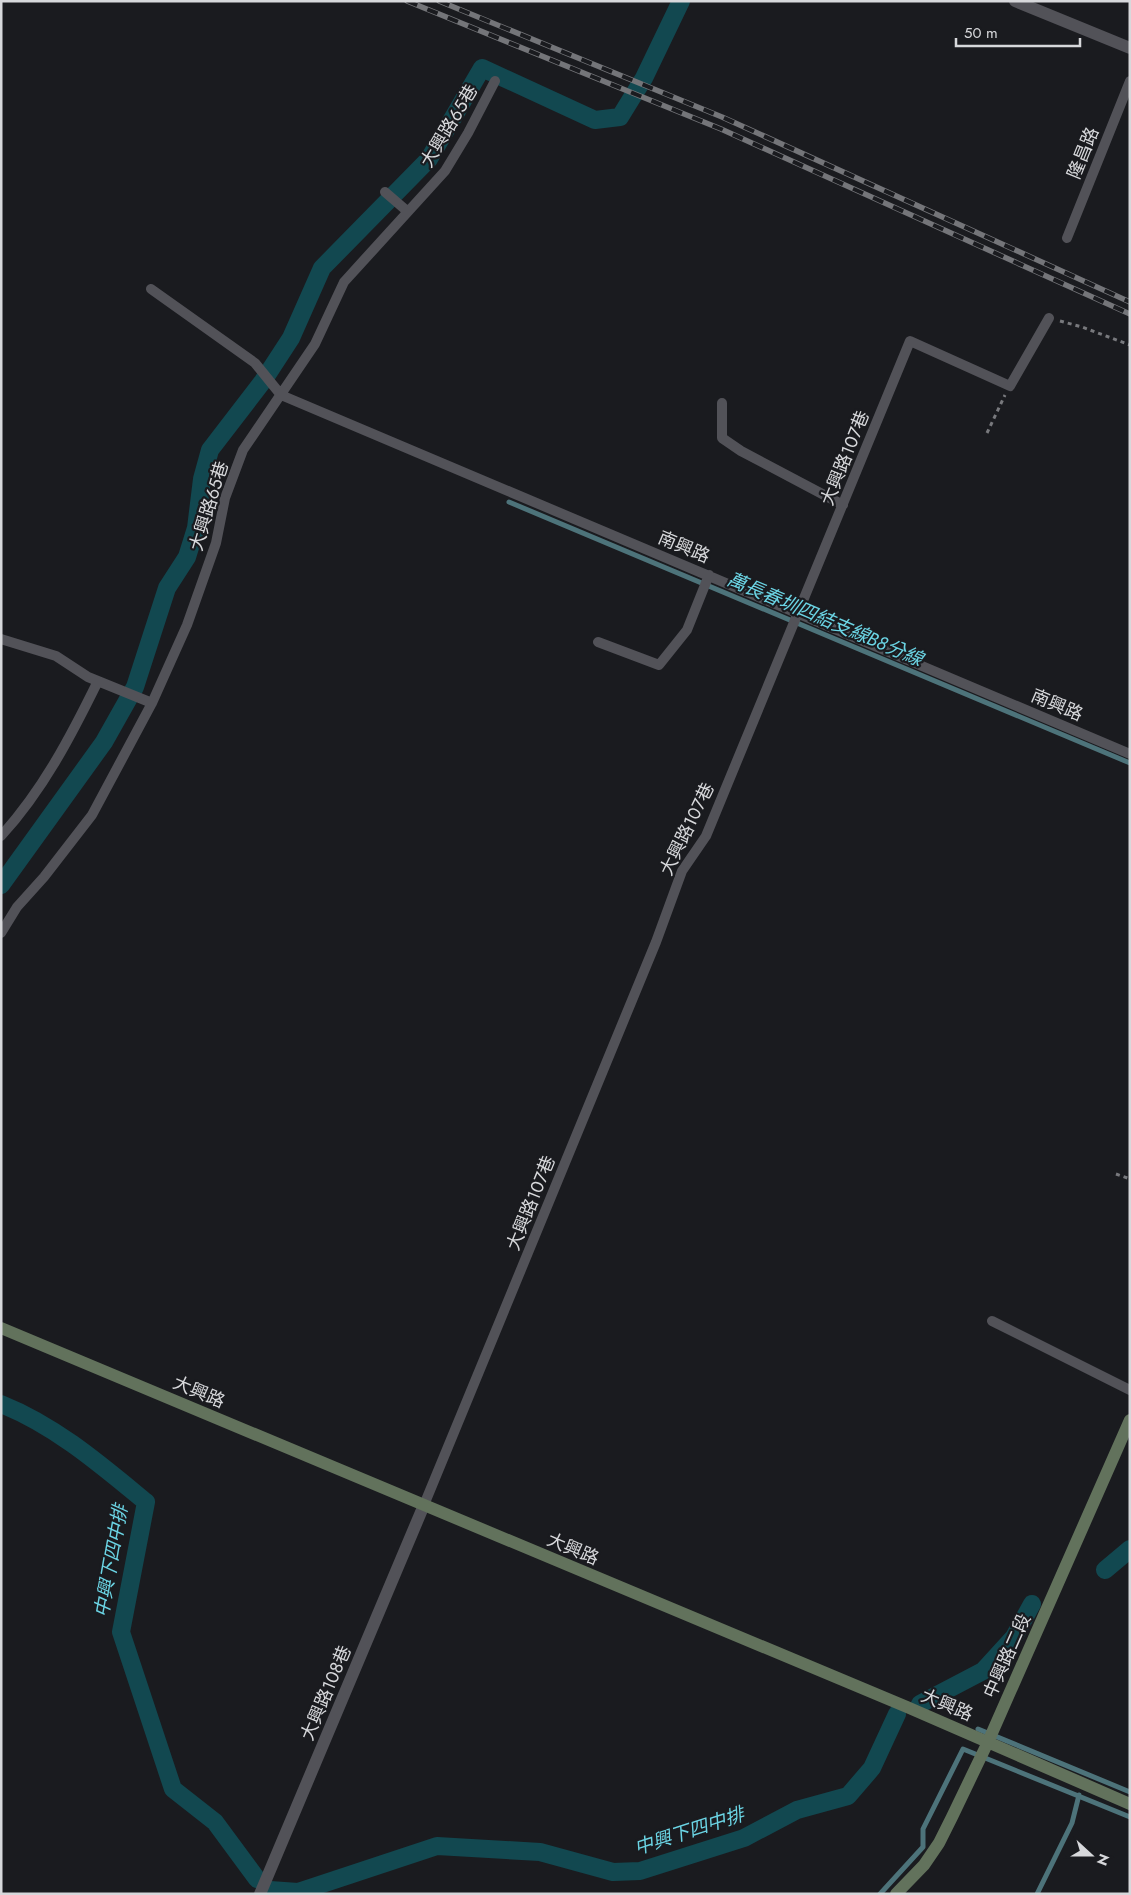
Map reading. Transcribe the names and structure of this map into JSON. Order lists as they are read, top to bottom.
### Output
{
  "streets": {
    "street": ["大興路", "中興路二段", "大興路108巷"],
    "lane": [
      "大興路65巷",
      "隆昌路",
      "大興路107巷",
      "南興路"
    ]
  },
  "crossings": [
    ["大興路65巷", "南興路"],
    ["大興路107巷", "南興路"],
    ["大興路107巷", "大興路"],
    ["大興路107巷", "大興路108巷"],
    ["大興路", "中興路二段"],
    ["大興路", "大興路108巷"]
  ],
  "water": ["萬長春圳四結支線B8分線", "中興下四中排"],
  "scale_bar": "50 m",
  "north": "right"
}
